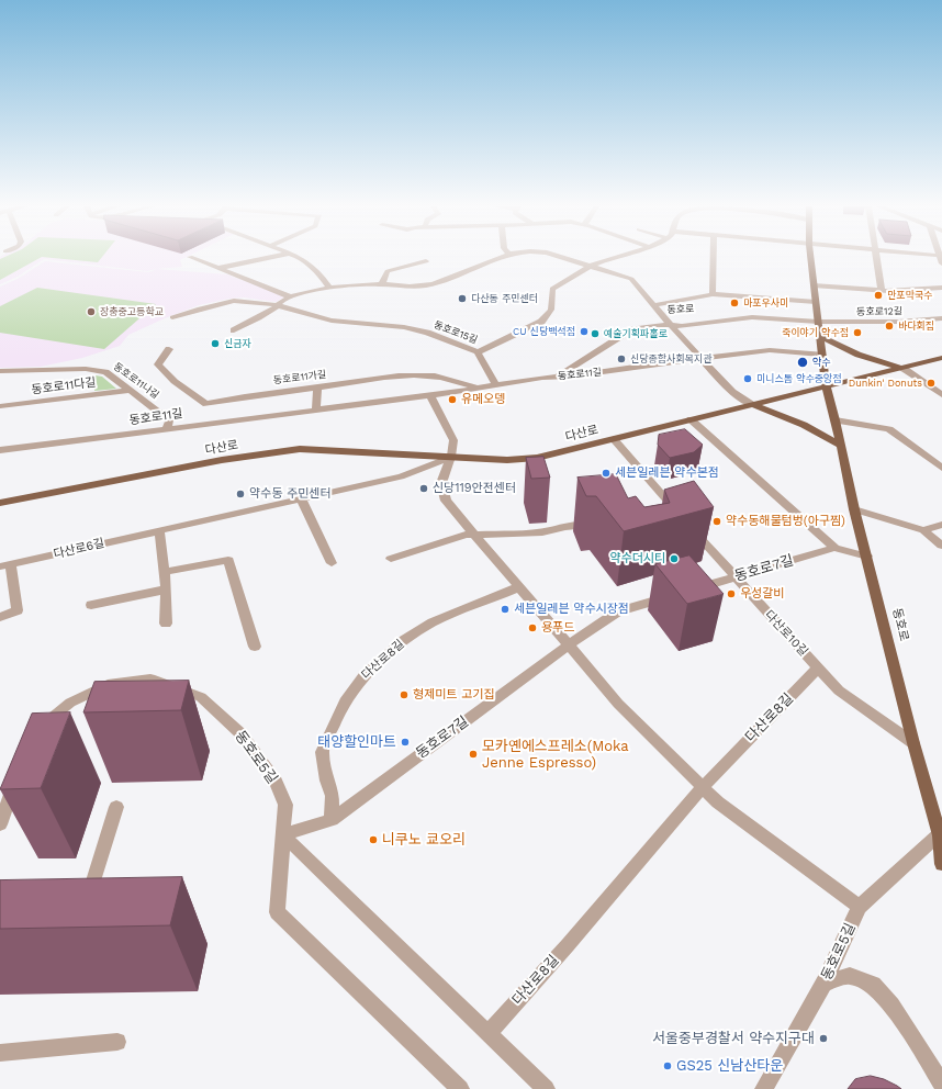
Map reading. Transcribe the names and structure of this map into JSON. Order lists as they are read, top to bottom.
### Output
{
  "streets": {
    "main road": ["동호로", "다산로"],
    "street": [
      "동호로12길",
      "동호로15길",
      "동호로11길",
      "동호로11가길",
      "동호로11나길",
      "동호로11다길",
      "다산로6길",
      "동호로7길",
      "다산로10길",
      "다산로8길",
      "동호로5길"
    ]
  },
  "crossings": [
    ["동호로", "동호로12길"],
    ["동호로", "동호로11길"],
    ["동호로", "다산로"],
    ["동호로", "다산로10길"],
    ["동호로", "동호로5길"],
    ["동호로11길", "동호로11가길"],
    ["동호로11길", "동호로11나길"],
    ["동호로11나길", "동호로11다길"],
    ["다산로", "다산로6길"],
    ["동호로7길", "다산로10길"],
    ["동호로7길", "다산로8길"],
    ["동호로7길", "동호로5길"],
    ["다산로10길", "다산로8길"]
  ],
  "places": [
    "만포막국수",
    "다산동 주민센터",
    "마포우사미",
    "장충중고등학교",
    "바다회집",
    "CU 신당백석점",
    "죽이야기 약수점",
    "예술기획파홀로",
    "신금자",
    "신당종합사회복지관",
    "약수",
    "미니스톱 약수중앙점",
    "Dunkin' Donuts",
    "유메오뎅",
    "세븐일레븐 약수본점",
    "신당119안전센터",
    "약수동 주민센터",
    "약수동해물텀벙(아구찜)",
    "약수더시티",
    "우성갈비",
    "세븐일레븐 약수시장점",
    "용푸드",
    "형제미트 고기집",
    "태양할인마트",
    "모카옌에스프레소(Moka Jenne Espresso)",
    "니쿠노 쿄오리",
    "서울중부경찰서 약수지구대",
    "GS25 신남산타운"
  ]
}
